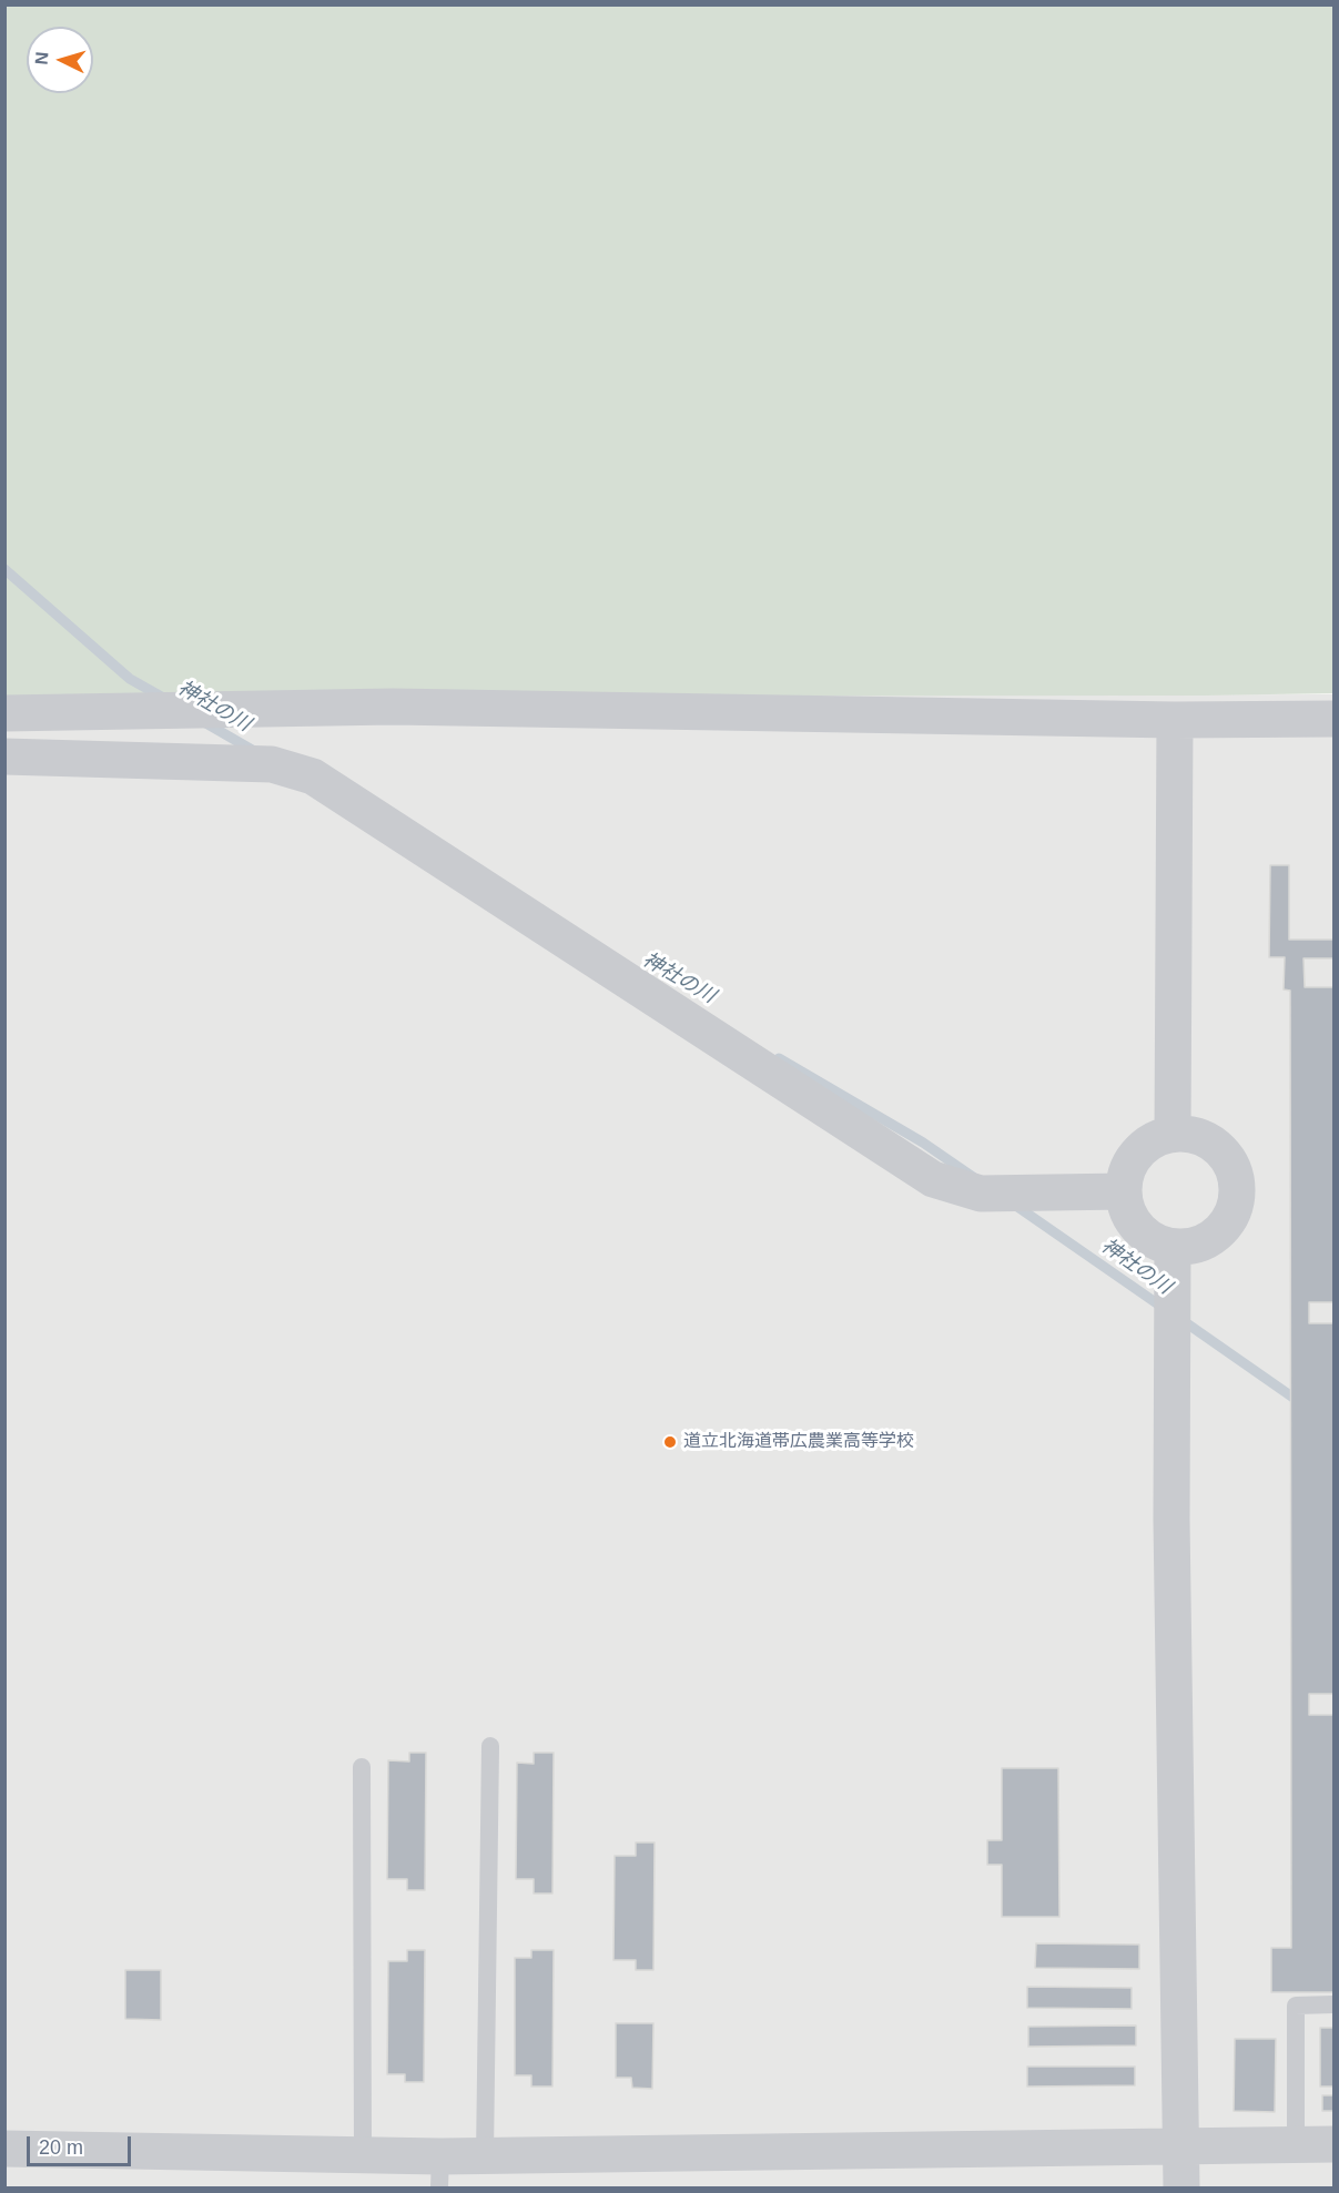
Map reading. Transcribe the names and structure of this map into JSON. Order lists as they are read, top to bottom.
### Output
{
  "water": ["神社の川"],
  "places": ["道立北海道帯広農業高等学校"],
  "scale_bar": "20 m",
  "north": "left"
}
